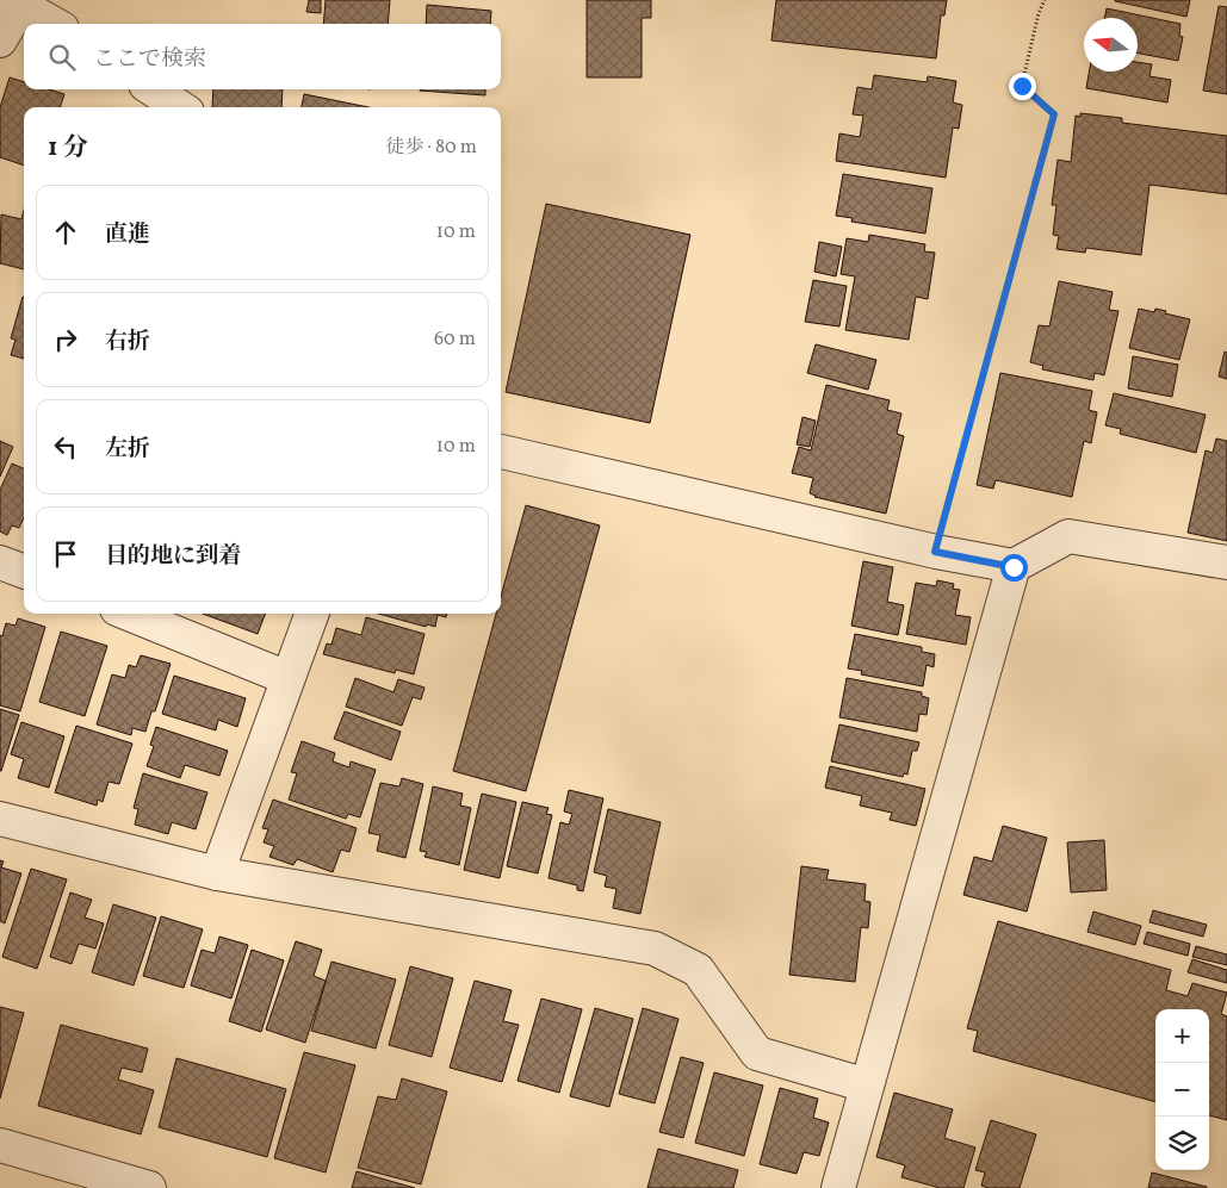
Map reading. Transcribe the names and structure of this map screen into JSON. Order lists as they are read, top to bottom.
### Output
{
  "north": "left",
  "page": {
    "search": "ここで検索",
    "heading": ["1 分", "徒歩 · 80 m"],
    "list": [
      ["直進", "10 m"],
      ["右折", "60 m"],
      ["左折", "10 m"],
      "目的地に到着"
    ],
    "map_buttons": ["+", "−"]
  }
}
